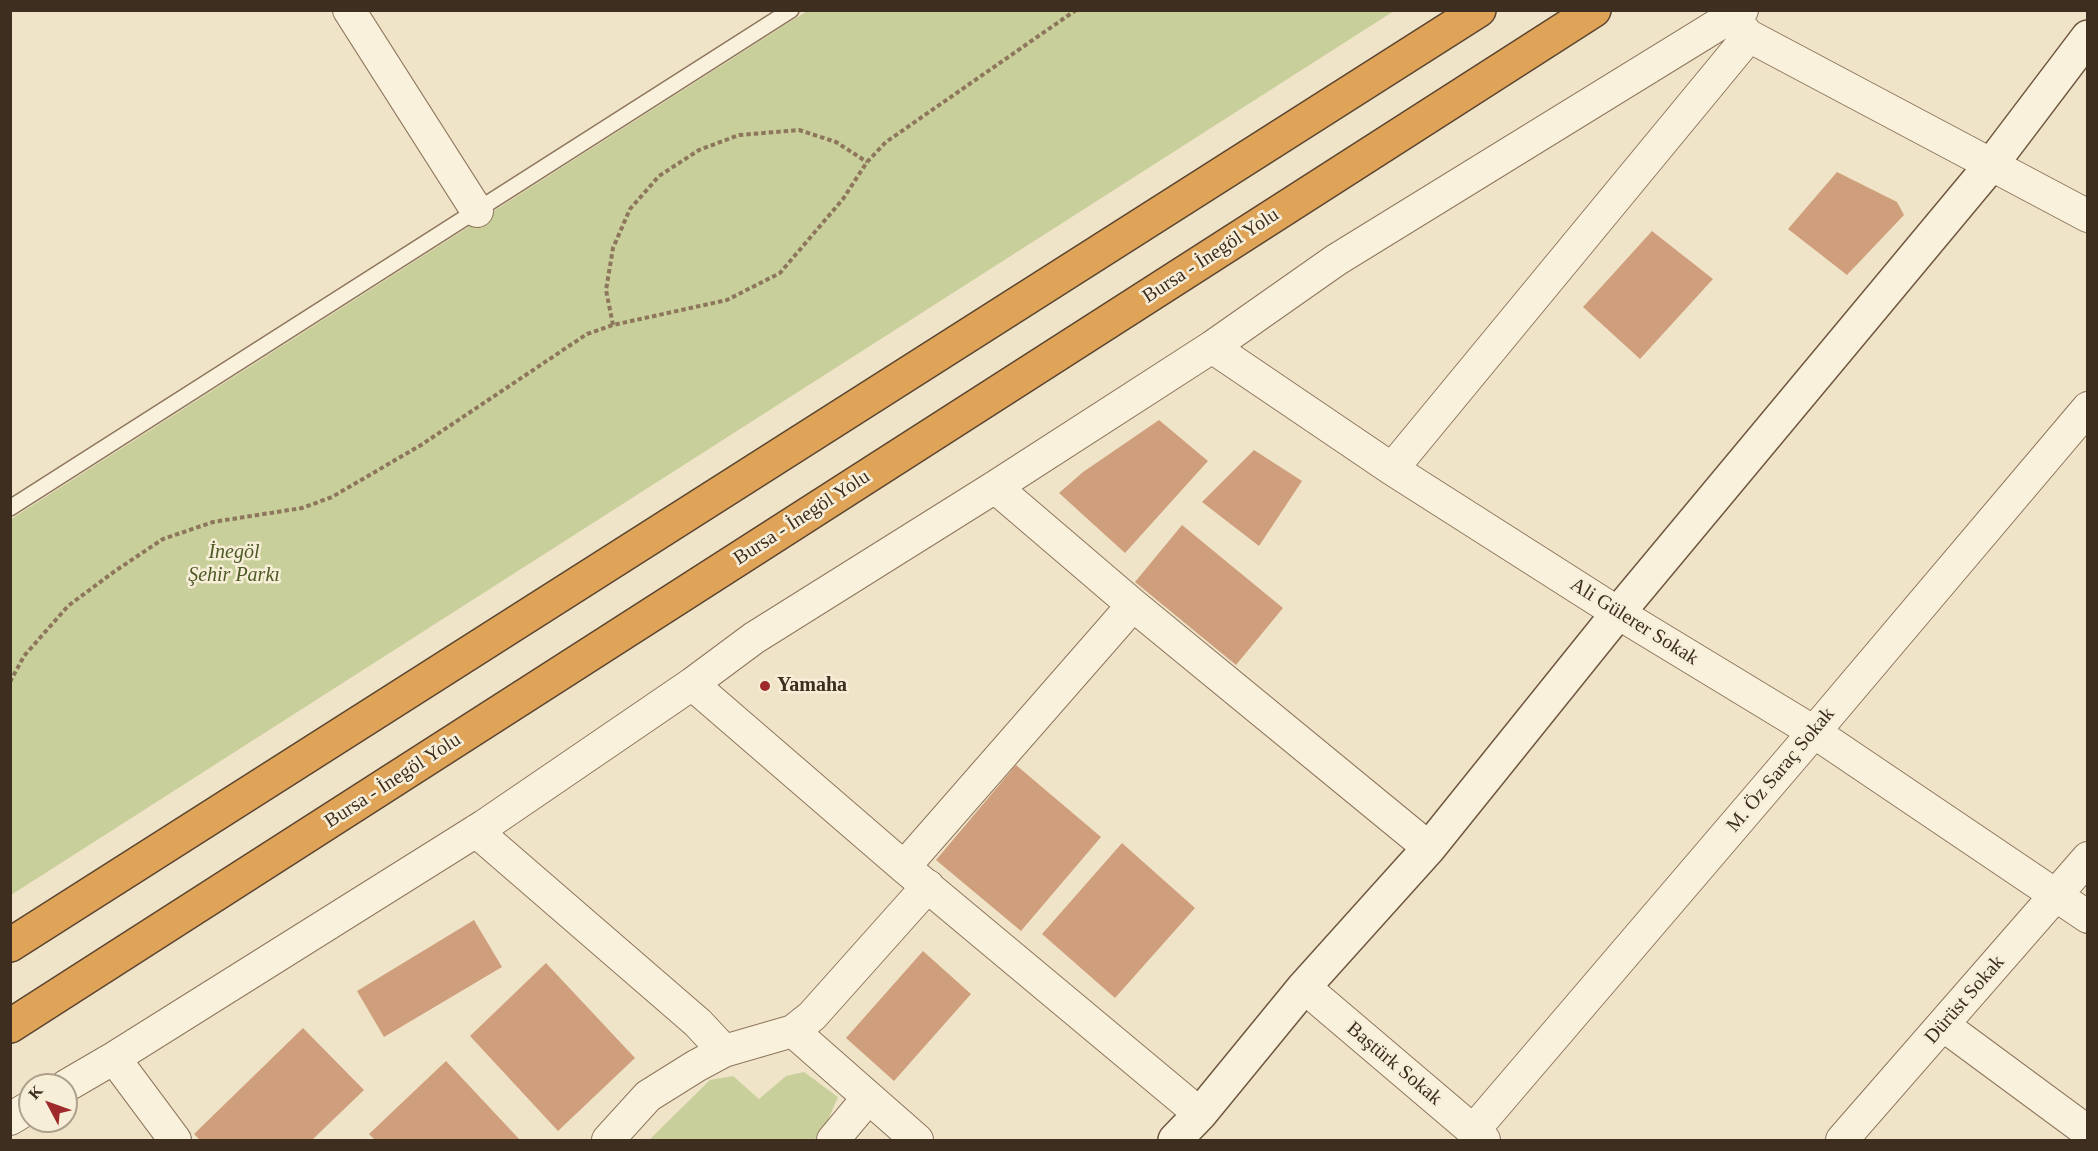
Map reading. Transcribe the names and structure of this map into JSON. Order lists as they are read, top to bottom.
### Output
{
  "streets": {
    "highway": ["Bursa - İnegöl Yolu"],
    "street": [
      "Ali Gülerer Sokak",
      "M. Öz Saraç Sokak",
      "Dürüst Sokak",
      "Baştürk Sokak"
    ]
  },
  "crossings": [
    ["Ali Gülerer Sokak", "M. Öz Saraç Sokak"],
    ["Ali Gülerer Sokak", "Dürüst Sokak"],
    ["M. Öz Saraç Sokak", "Baştürk Sokak"]
  ],
  "parks": ["İnegöl Şehir Parkı"],
  "places": ["Yamaha"],
  "north": "top left"
}
